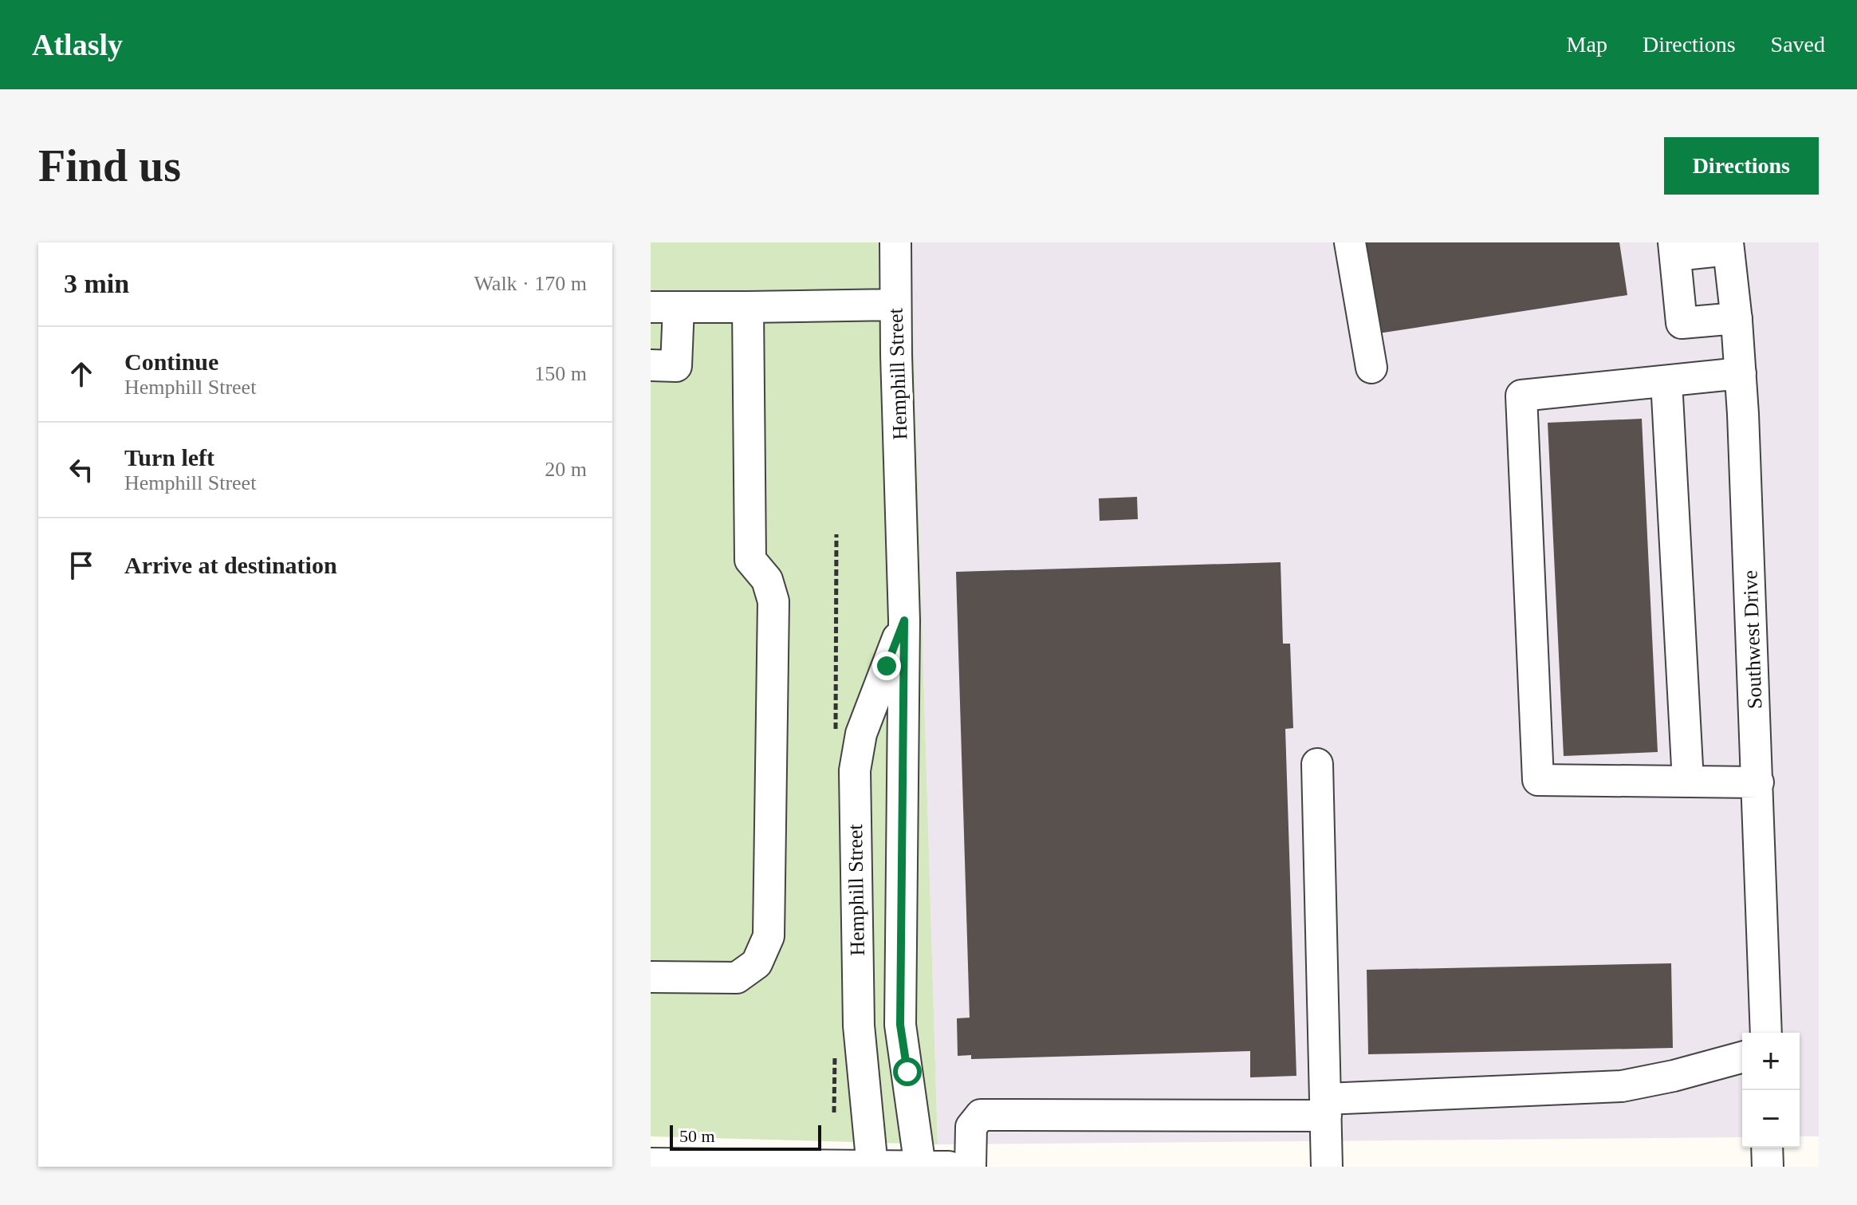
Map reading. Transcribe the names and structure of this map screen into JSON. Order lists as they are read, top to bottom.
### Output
{
  "streets": {
    "street": ["Hemphill Street", "Southwest Drive"]
  },
  "scale_bar": "50 m",
  "page": {
    "header": "Atlasly",
    "nav": ["Map", "Directions", "Saved"],
    "buttons": "Directions",
    "title": "Find us",
    "heading": ["3 min", "Walk · 170 m"],
    "list": [
      ["Continue", "Hemphill Street", "150 m"],
      ["Turn left", "Hemphill Street", "20 m"],
      "Arrive at destination"
    ],
    "map_buttons": ["+", "−"],
    "scale": "50 m"
  }
}
